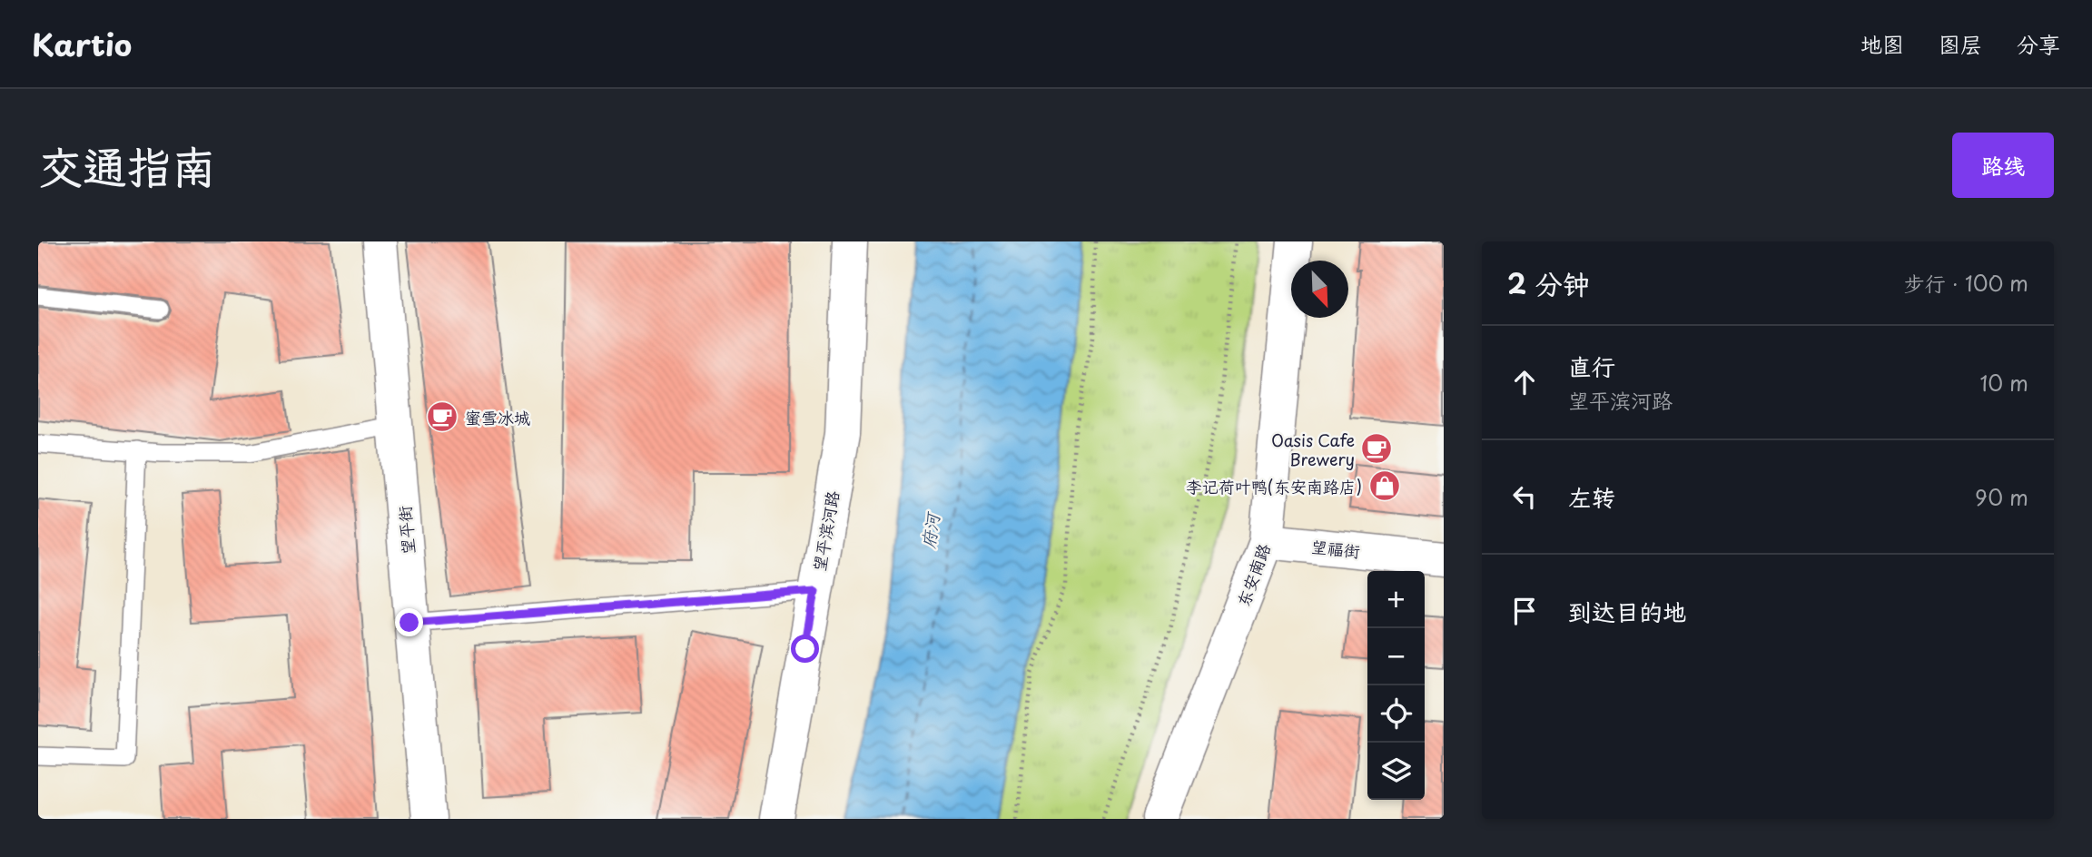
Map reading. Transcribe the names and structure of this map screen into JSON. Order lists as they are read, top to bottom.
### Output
{
  "streets": {
    "street": [
      "望平街",
      "望平滨河路",
      "望福街",
      "东安南路"
    ]
  },
  "crossings": [
    ["望福街", "东安南路"]
  ],
  "water": ["府河"],
  "places": {
    "cafe": ["蜜雪冰城", "Oasis Cafe Brewery"],
    "shop": ["李记荷叶鸭(东安南路店)"]
  },
  "north": "bottom right",
  "page": {
    "header": "Kartio",
    "nav": ["地图", "图层", "分享"],
    "title": "交通指南",
    "buttons": "路线",
    "heading": ["2 分钟", "步行 · 100 m"],
    "list": [
      ["直行", "望平滨河路", "10 m"],
      ["左转", "90 m"],
      "到达目的地"
    ],
    "map_buttons": ["+", "−"]
  }
}
